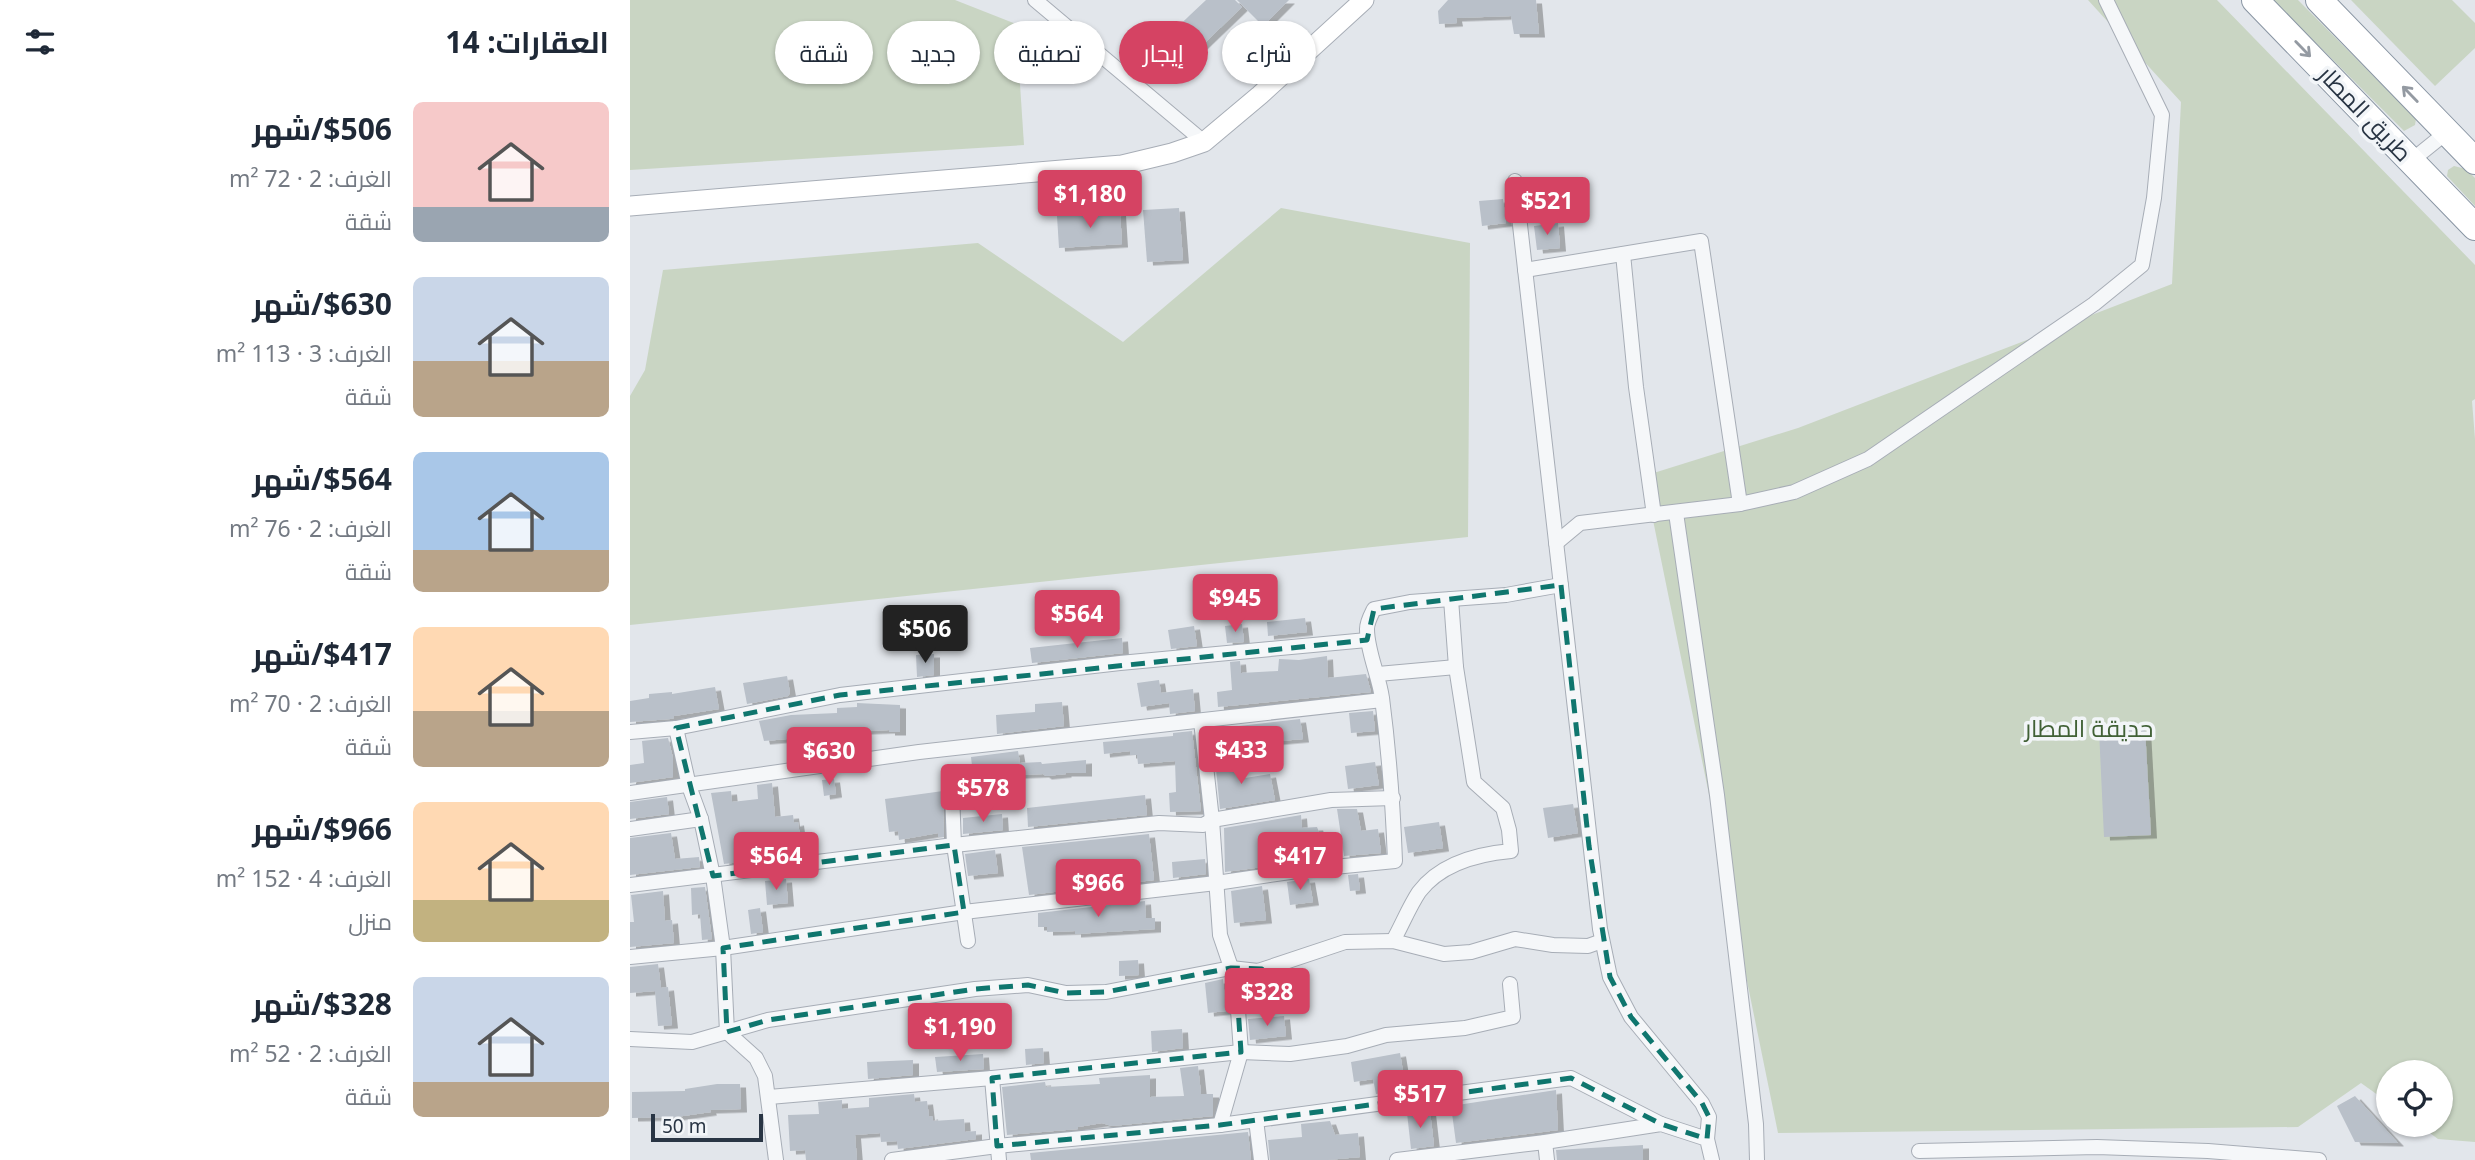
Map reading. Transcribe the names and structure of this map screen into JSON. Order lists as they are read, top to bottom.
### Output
{
  "streets": {
    "highway": ["طريق المطار"]
  },
  "parks": ["حديقة المطار"],
  "scale_bar": "50 m",
  "page": {
    "heading": "العقارات: 14",
    "chip": [
      "شراء",
      "إيجار",
      "تصفية",
      "جديد",
      "شقة"
    ],
    "list": [
      {
        "name": "$506/شهر",
        "note": "الغرف: 2 · 72 m² · شقة"
      },
      {
        "name": "$630/شهر",
        "note": "الغرف: 3 · 113 m² · شقة"
      },
      {
        "name": "$564/شهر",
        "note": "الغرف: 2 · 76 m² · شقة"
      },
      {
        "name": "$417/شهر",
        "note": "الغرف: 2 · 70 m² · شقة"
      },
      {
        "name": "$966/شهر",
        "note": "الغرف: 4 · 152 m² · منزل"
      },
      {
        "name": "$328/شهر",
        "note": "الغرف: 2 · 52 m² · شقة"
      }
    ],
    "price": [
      "$1,180",
      "$521",
      "$945",
      "$564",
      "$506",
      "$433",
      "$630",
      "$578",
      "$564",
      "$417",
      "$966",
      "$328",
      "$1,190",
      "$517"
    ],
    "scale": "50 m"
  }
}
